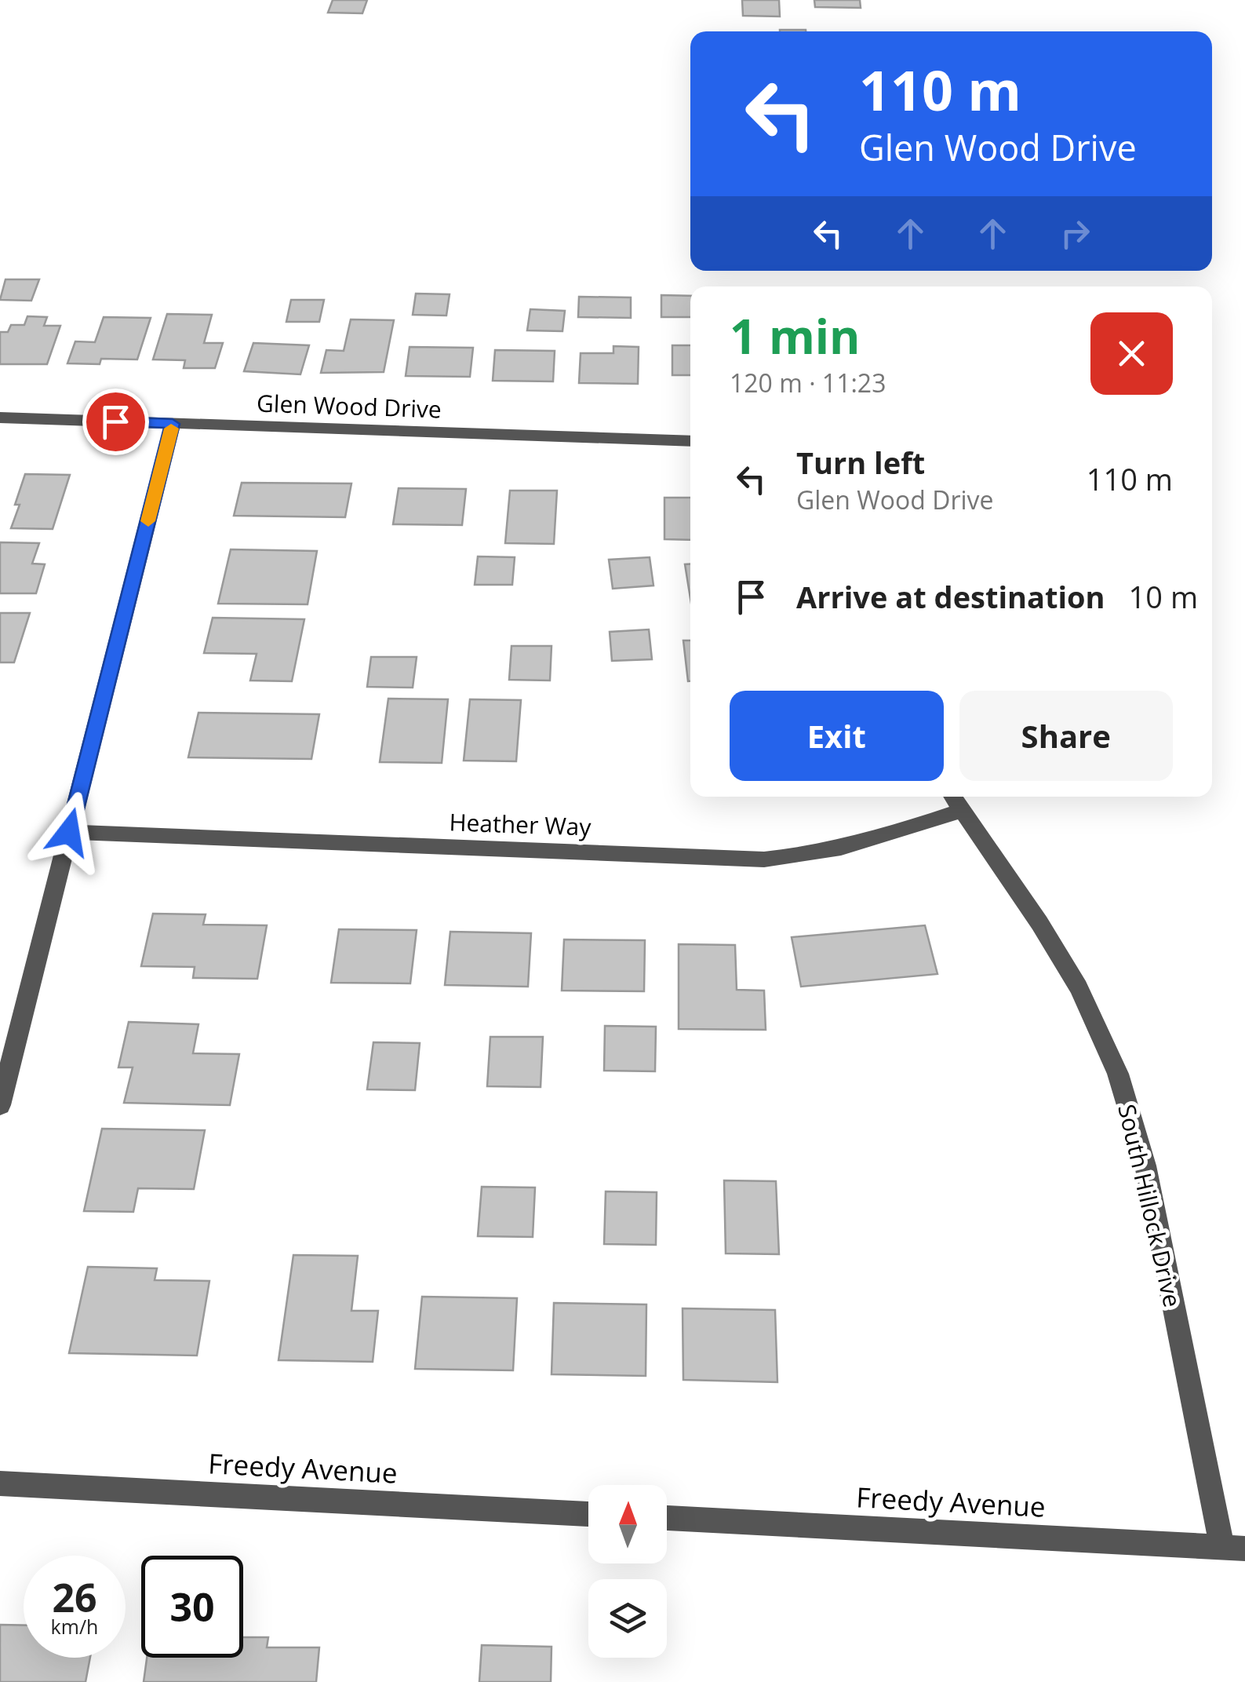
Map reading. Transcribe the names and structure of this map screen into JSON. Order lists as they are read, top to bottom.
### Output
{
  "streets": {
    "street": [
      "Glen Wood Drive",
      "Heather Way",
      "South Hillock Drive",
      "Freedy Avenue"
    ]
  },
  "crossings": [
    ["Heather Way", "South Hillock Drive"],
    ["South Hillock Drive", "Freedy Avenue"]
  ],
  "north": "top",
  "page": {
    "turn": ["110 m", "Glen Wood Drive"],
    "heading": ["1 min", "120 m · 11:23"],
    "list": [
      {
        "name": "Turn left",
        "note": "Glen Wood Drive",
        "value": "110 m"
      },
      {
        "name": "Arrive at destination",
        "value": "10 m"
      }
    ],
    "buttons": ["Exit", "Share"],
    "speed": "26 km/h",
    "limit": "30"
  }
}
